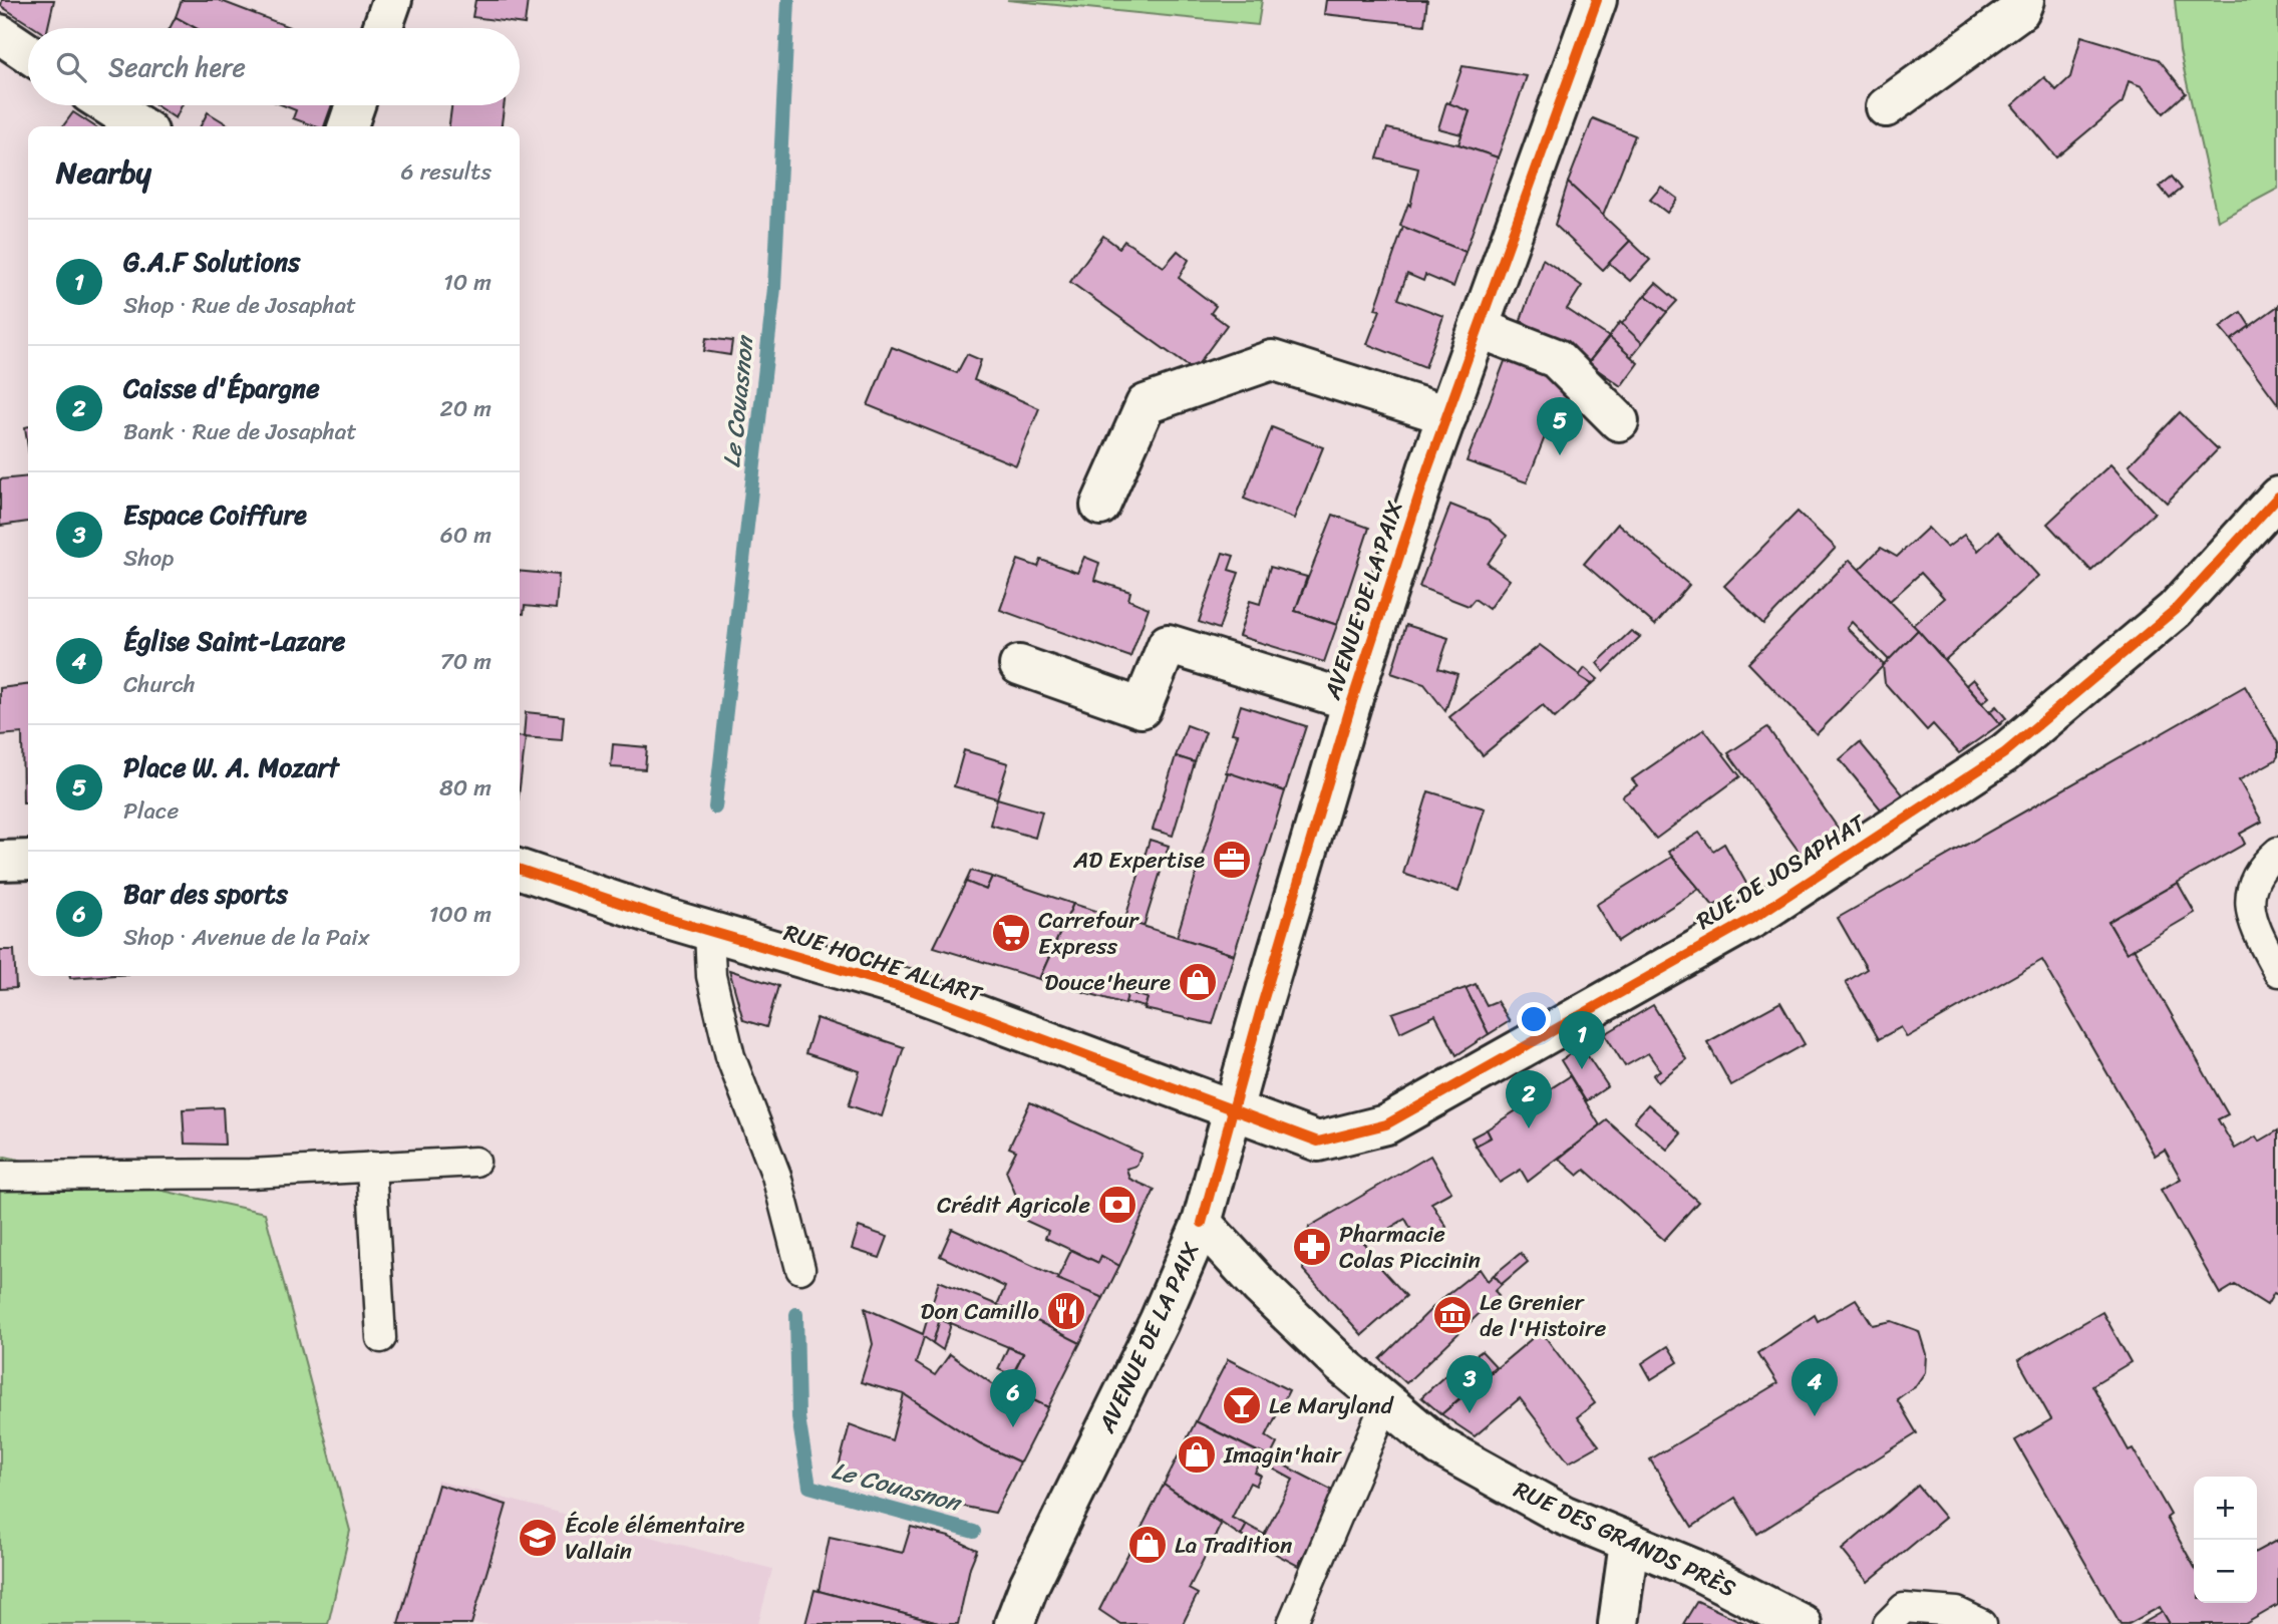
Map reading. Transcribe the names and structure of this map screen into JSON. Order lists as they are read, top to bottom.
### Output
{
  "streets": {
    "street": [
      "AVENUE DE LA PAIX",
      "RUE DE JOSAPHAT",
      "RUE HOCHE ALLART",
      "RUE DES GRANDS PRÈS"
    ]
  },
  "crossings": [
    ["AVENUE DE LA PAIX", "RUE DE JOSAPHAT"],
    ["AVENUE DE LA PAIX", "RUE HOCHE ALLART"],
    ["AVENUE DE LA PAIX", "RUE DES GRANDS PRÈS"],
    ["RUE DE JOSAPHAT", "RUE HOCHE ALLART"]
  ],
  "water": ["Le Couasnon"],
  "places": {
    "office": ["AD Expertise"],
    "supermarket": ["Carrefour Express"],
    "shop": ["Douce'heure", "Imagin'hair", "La Tradition"],
    "bank": ["Crédit Agricole"],
    "pharmacy": ["Pharmacie Colas Piccinin"],
    "restaurant": ["Don Camillo"],
    "museum": ["Le Grenier de l'Histoire"],
    "bar": ["Le Maryland"],
    "school or university": ["École élémentaire Vallain"]
  },
  "page": {
    "search": "Search here",
    "heading": ["Nearby", "6 results"],
    "list": [
      {
        "mark": "1",
        "name": "G.A.F Solutions",
        "note": "Shop · Rue de Josaphat",
        "value": "10 m"
      },
      {
        "mark": "2",
        "name": "Caisse d'Épargne",
        "note": "Bank · Rue de Josaphat",
        "value": "20 m"
      },
      {
        "mark": "3",
        "name": "Espace Coiffure",
        "note": "Shop",
        "value": "60 m"
      },
      {
        "mark": "4",
        "name": "Église Saint-Lazare",
        "note": "Church",
        "value": "70 m"
      },
      {
        "mark": "5",
        "name": "Place W. A. Mozart",
        "note": "Place",
        "value": "80 m"
      },
      {
        "mark": "6",
        "name": "Bar des sports",
        "note": "Shop · Avenue de la Paix",
        "value": "100 m"
      }
    ],
    "pins": [
      "5",
      "1",
      "2",
      "3",
      "4",
      "6"
    ],
    "map_buttons": ["+", "−"]
  }
}
